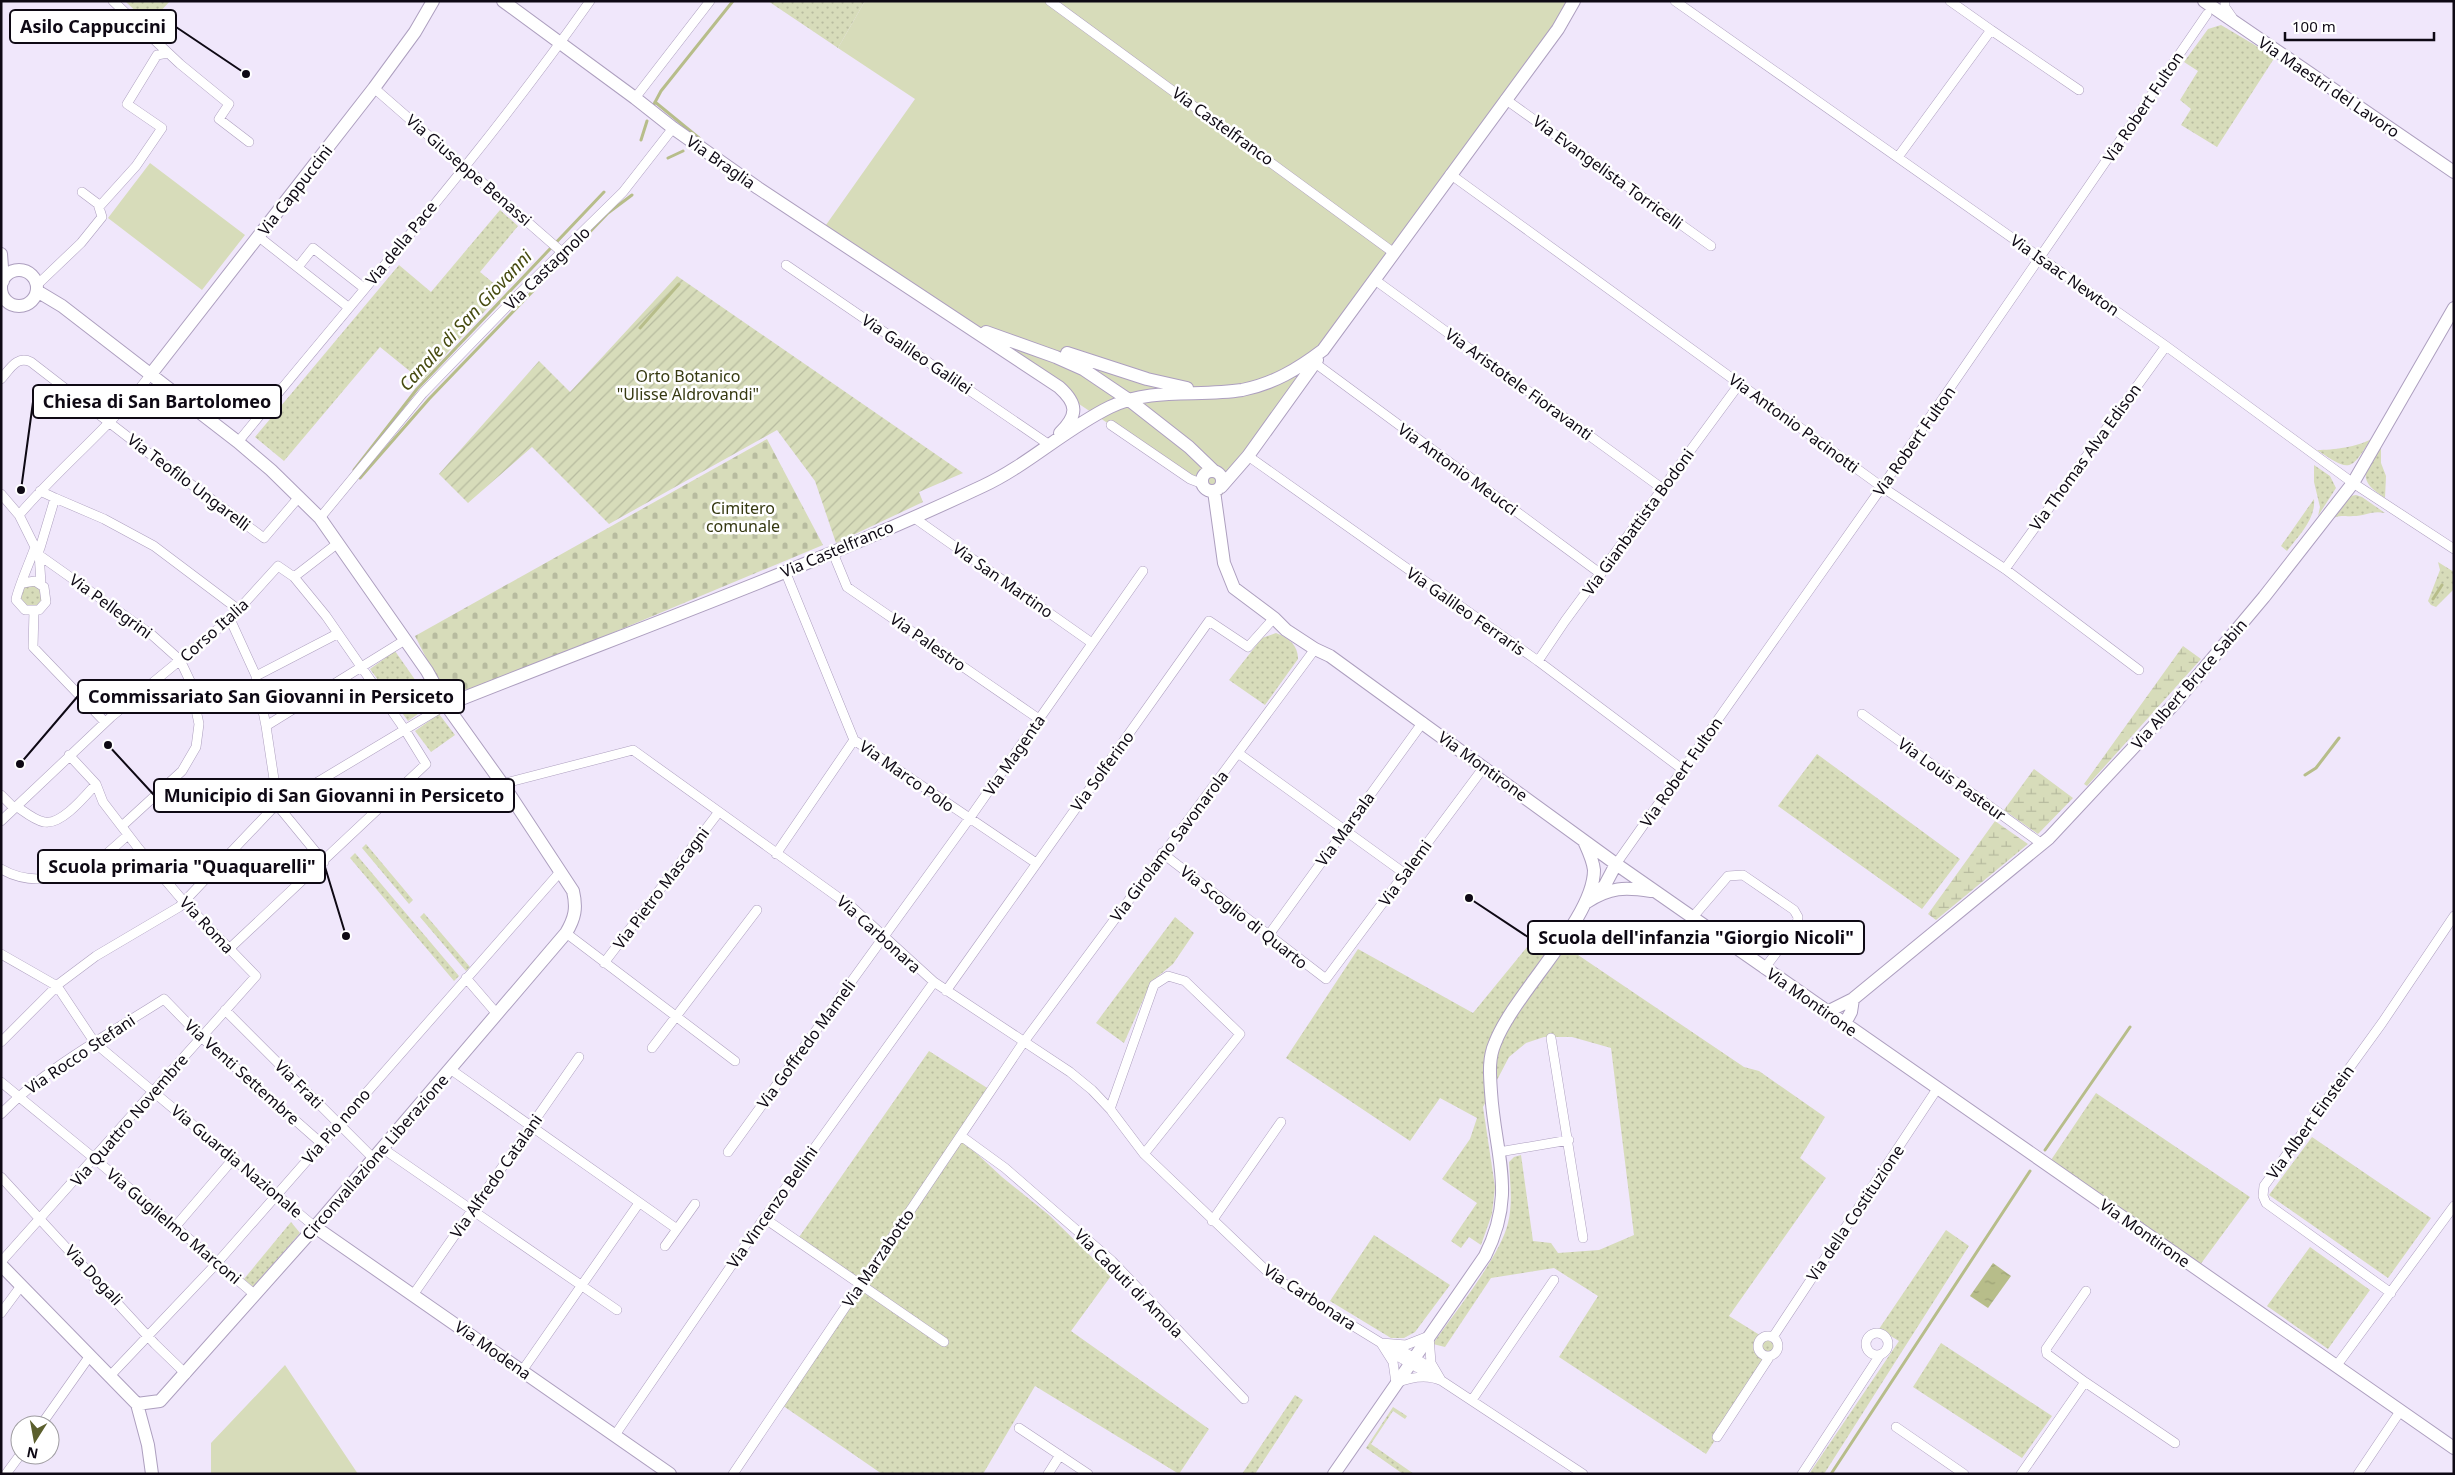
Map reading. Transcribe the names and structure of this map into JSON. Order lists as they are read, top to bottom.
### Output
{
  "streets": {
    "street": [
      "Via Maestri del Lavoro",
      "Via Robert Fulton",
      "Via Castelfranco",
      "Via Braglia",
      "Via Giuseppe Benassi",
      "Via Evangelista Torricelli",
      "Via Cappuccini",
      "Via della Pace",
      "Via Castagnolo",
      "Via Isaac Newton",
      "Via Galileo Galilei",
      "Via Aristotele Fioravanti",
      "Via Antonio Pacinotti",
      "Via Thomas Alva Edison",
      "Via Antonio Meucci",
      "Via Teofilo Ungarelli",
      "Via Gianbattista Bodoni",
      "Via San Martino",
      "Via Pellegrini",
      "Via Galileo Ferraris",
      "Corso Italia",
      "Via Palestro",
      "Via Albert Bruce Sabin",
      "Via Magenta",
      "Via Montirone",
      "Via Solferino",
      "Via Marco Polo",
      "Via Louis Pasteur",
      "Via Marsala",
      "Via Girolamo Savonarola",
      "Via Salemi",
      "Via Pietro Mascagni",
      "Via Scoglio di Quarto",
      "Via Roma",
      "Via Carbonara",
      "Via Goffredo Mameli",
      "Via Rocco Stefani",
      "Via Venti Settembre",
      "Via Frati",
      "Via Quattro Novembre",
      "Via Albert Einstein",
      "Via Pio nono",
      "Circonvallazione Liberazione",
      "Via Guardia Nazionale",
      "Via Alfredo Catalani",
      "Via Vincenzo Bellini",
      "Via della Costituzione",
      "Via Guglielmo Marconi",
      "Via Marzabotto",
      "Via Dogali",
      "Via Caduti di Amola",
      "Via Modena"
    ]
  },
  "crossings": [
    ["Via Maestri del Lavoro", "Via Robert Fulton"],
    ["Via Robert Fulton", "Via Isaac Newton"],
    ["Via Robert Fulton", "Via Antonio Pacinotti"],
    ["Via Robert Fulton", "Via Galileo Ferraris"],
    ["Via Robert Fulton", "Via Montirone"],
    ["Via Castelfranco", "Via Braglia"],
    ["Via Castelfranco", "Via Evangelista Torricelli"],
    ["Via Castelfranco", "Via Galileo Galilei"],
    ["Via Castelfranco", "Via Aristotele Fioravanti"],
    ["Via Castelfranco", "Via Antonio Pacinotti"],
    ["Via Castelfranco", "Via Antonio Meucci"],
    ["Via Castelfranco", "Via San Martino"],
    ["Via Castelfranco", "Via Galileo Ferraris"],
    ["Via Castelfranco", "Via Palestro"],
    ["Via Castelfranco", "Via Montirone"],
    ["Via Castelfranco", "Via Marco Polo"],
    ["Via Braglia", "Via della Pace"],
    ["Via Braglia", "Via Castagnolo"],
    ["Via Braglia", "Via Galileo Galilei"],
    ["Via Braglia", "Via Montirone"],
    ["Via Giuseppe Benassi", "Via Cappuccini"],
    ["Via Giuseppe Benassi", "Via della Pace"],
    ["Via Giuseppe Benassi", "Via Castagnolo"],
    ["Via Isaac Newton", "Via Thomas Alva Edison"],
    ["Via Isaac Newton", "Via Albert Bruce Sabin"],
    ["Via Aristotele Fioravanti", "Via Gianbattista Bodoni"],
    ["Via Antonio Pacinotti", "Via Thomas Alva Edison"],
    ["Via Antonio Pacinotti", "Via Gianbattista Bodoni"],
    ["Via Antonio Meucci", "Via Gianbattista Bodoni"],
    ["Via Gianbattista Bodoni", "Via Galileo Ferraris"],
    ["Via San Martino", "Via Magenta"],
    ["Via Pellegrini", "Corso Italia"],
    ["Corso Italia", "Via Roma"],
    ["Via Palestro", "Via Magenta"],
    ["Via Albert Bruce Sabin", "Via Montirone"],
    ["Via Albert Bruce Sabin", "Via Louis Pasteur"],
    ["Via Magenta", "Via Marco Polo"],
    ["Via Magenta", "Via Carbonara"],
    ["Via Magenta", "Via Goffredo Mameli"],
    ["Via Montirone", "Via Solferino"],
    ["Via Montirone", "Via Marsala"],
    ["Via Montirone", "Via Girolamo Savonarola"],
    ["Via Montirone", "Via Salemi"],
    ["Via Montirone", "Via della Costituzione"],
    ["Via Solferino", "Via Marco Polo"],
    ["Via Solferino", "Via Carbonara"],
    ["Via Marsala", "Via Scoglio di Quarto"],
    ["Via Girolamo Savonarola", "Via Scoglio di Quarto"],
    ["Via Girolamo Savonarola", "Via Carbonara"],
    ["Via Girolamo Savonarola", "Via Marzabotto"],
    ["Via Salemi", "Via Scoglio di Quarto"],
    ["Via Pietro Mascagni", "Via Carbonara"],
    ["Via Roma", "Via Quattro Novembre"],
    ["Via Carbonara", "Via Goffredo Mameli"],
    ["Via Carbonara", "Via Vincenzo Bellini"],
    ["Via Carbonara", "Via Marzabotto"],
    ["Via Rocco Stefani", "Via Venti Settembre"],
    ["Via Rocco Stefani", "Via Guardia Nazionale"],
    ["Via Rocco Stefani", "Via Guglielmo Marconi"],
    ["Via Venti Settembre", "Via Quattro Novembre"],
    ["Via Venti Settembre", "Via Pio nono"],
    ["Via Frati", "Via Quattro Novembre"],
    ["Via Frati", "Via Pio nono"],
    ["Via Frati", "Circonvallazione Liberazione"],
    ["Via Quattro Novembre", "Via Guardia Nazionale"],
    ["Via Quattro Novembre", "Via Guglielmo Marconi"],
    ["Via Quattro Novembre", "Via Dogali"],
    ["Via Pio nono", "Circonvallazione Liberazione"],
    ["Via Pio nono", "Via Guardia Nazionale"],
    ["Via Pio nono", "Via Guglielmo Marconi"],
    ["Via Pio nono", "Via Dogali"],
    ["Circonvallazione Liberazione", "Via Guardia Nazionale"],
    ["Circonvallazione Liberazione", "Via Guglielmo Marconi"],
    ["Circonvallazione Liberazione", "Via Dogali"],
    ["Circonvallazione Liberazione", "Via Modena"],
    ["Via Guardia Nazionale", "Via Modena"],
    ["Via Alfredo Catalani", "Via Modena"],
    ["Via Vincenzo Bellini", "Via Modena"],
    ["Via Marzabotto", "Via Caduti di Amola"]
  ],
  "water": ["Canale di San Giovanni"],
  "parks": ["Orto Botanico \"Ulisse Aldrovandi\"", "Cimitero comunale"],
  "places": [
    "Asilo Cappuccini",
    "Chiesa di San Bartolomeo",
    "Municipio di San Giovanni in Persiceto",
    "Commissariato San Giovanni in Persiceto",
    "Scuola dell'infanzia \"Giorgio Nicoli\"",
    "Scuola primaria \"Quaquarelli\""
  ],
  "scale_bar": "100 m",
  "north": "bottom"
}
